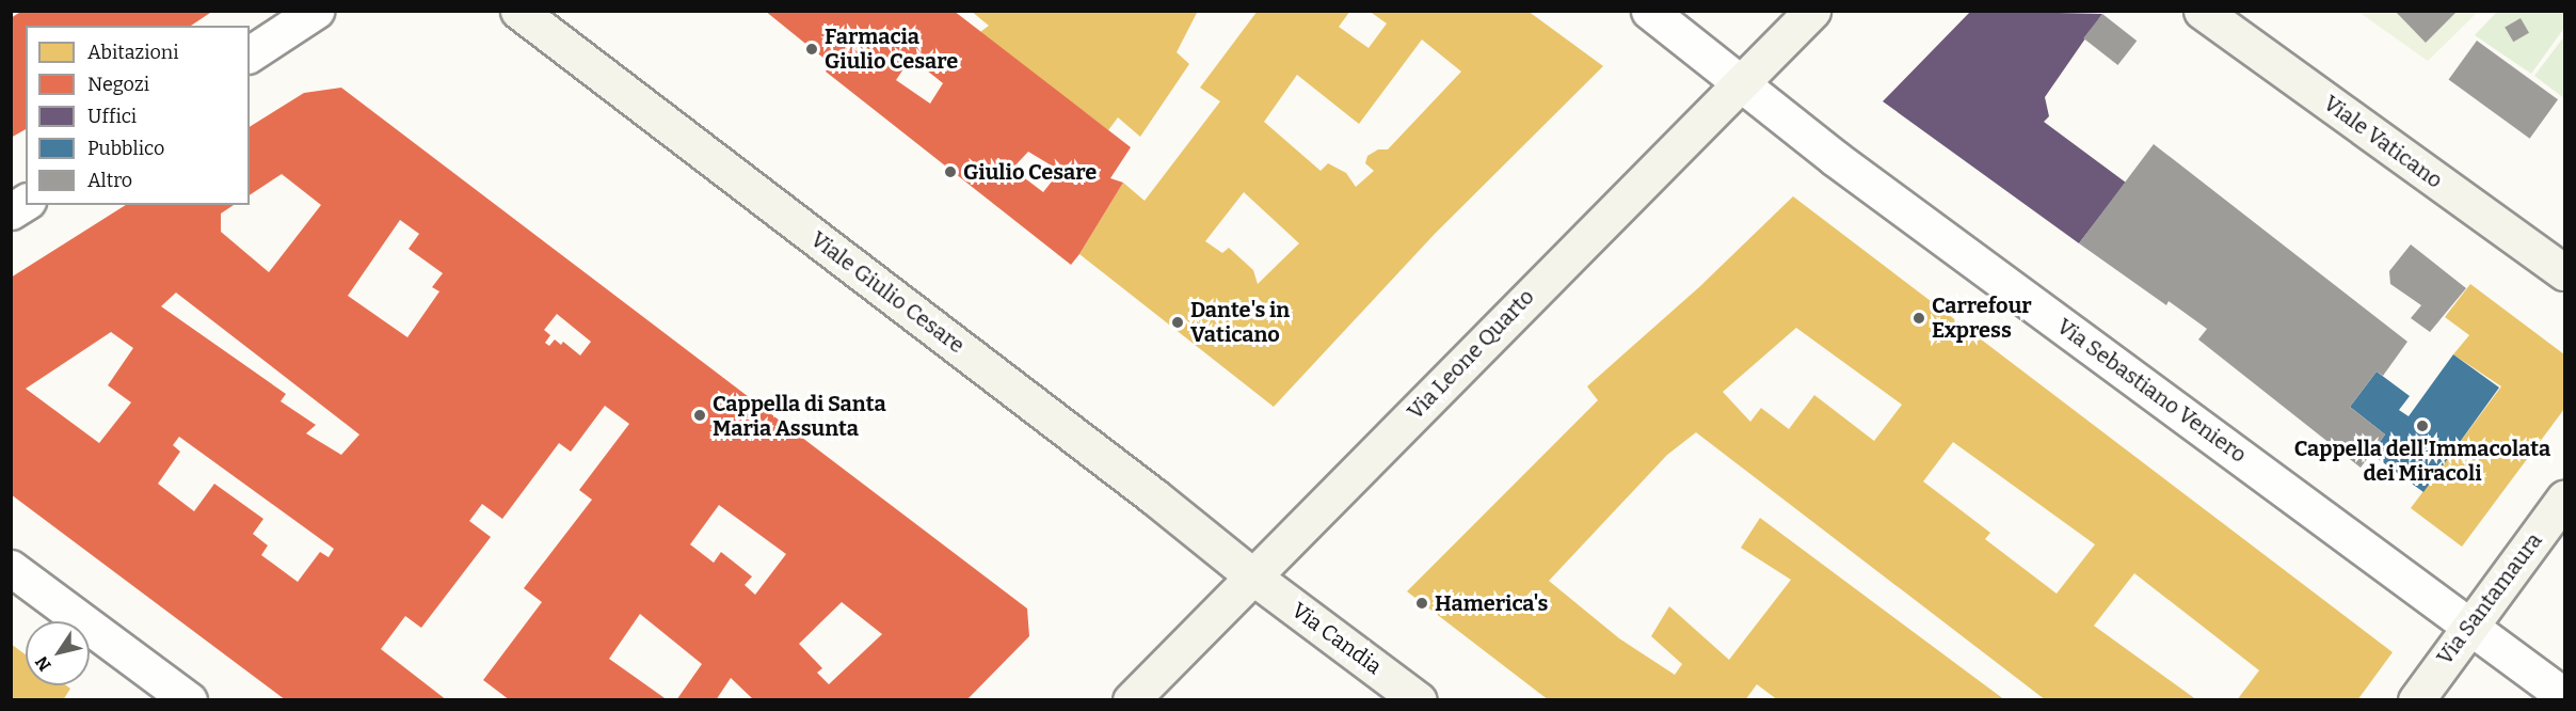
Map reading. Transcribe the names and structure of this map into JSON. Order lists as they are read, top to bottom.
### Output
{
  "streets": {
    "street": [
      "Viale Vaticano",
      "Viale Giulio Cesare",
      "Via Leone Quarto",
      "Via Sebastiano Veniero",
      "Via Santamaura",
      "Via Candia"
    ]
  },
  "crossings": [
    ["Viale Giulio Cesare", "Via Leone Quarto"],
    ["Viale Giulio Cesare", "Via Candia"],
    ["Via Leone Quarto", "Via Sebastiano Veniero"],
    ["Via Leone Quarto", "Via Candia"],
    ["Via Sebastiano Veniero", "Via Santamaura"]
  ],
  "places": [
    "Farmacia Giulio Cesare",
    "Giulio Cesare",
    "Carrefour Express",
    "Dante's in Vaticano",
    "Cappella di Santa Maria Assunta",
    "Cappella dell'Immacolata dei Miracoli",
    "Hamerica's"
  ],
  "legend": [
    "Abitazioni",
    "Negozi",
    "Uffici",
    "Pubblico",
    "Altro"
  ],
  "north": "bottom left"
}
